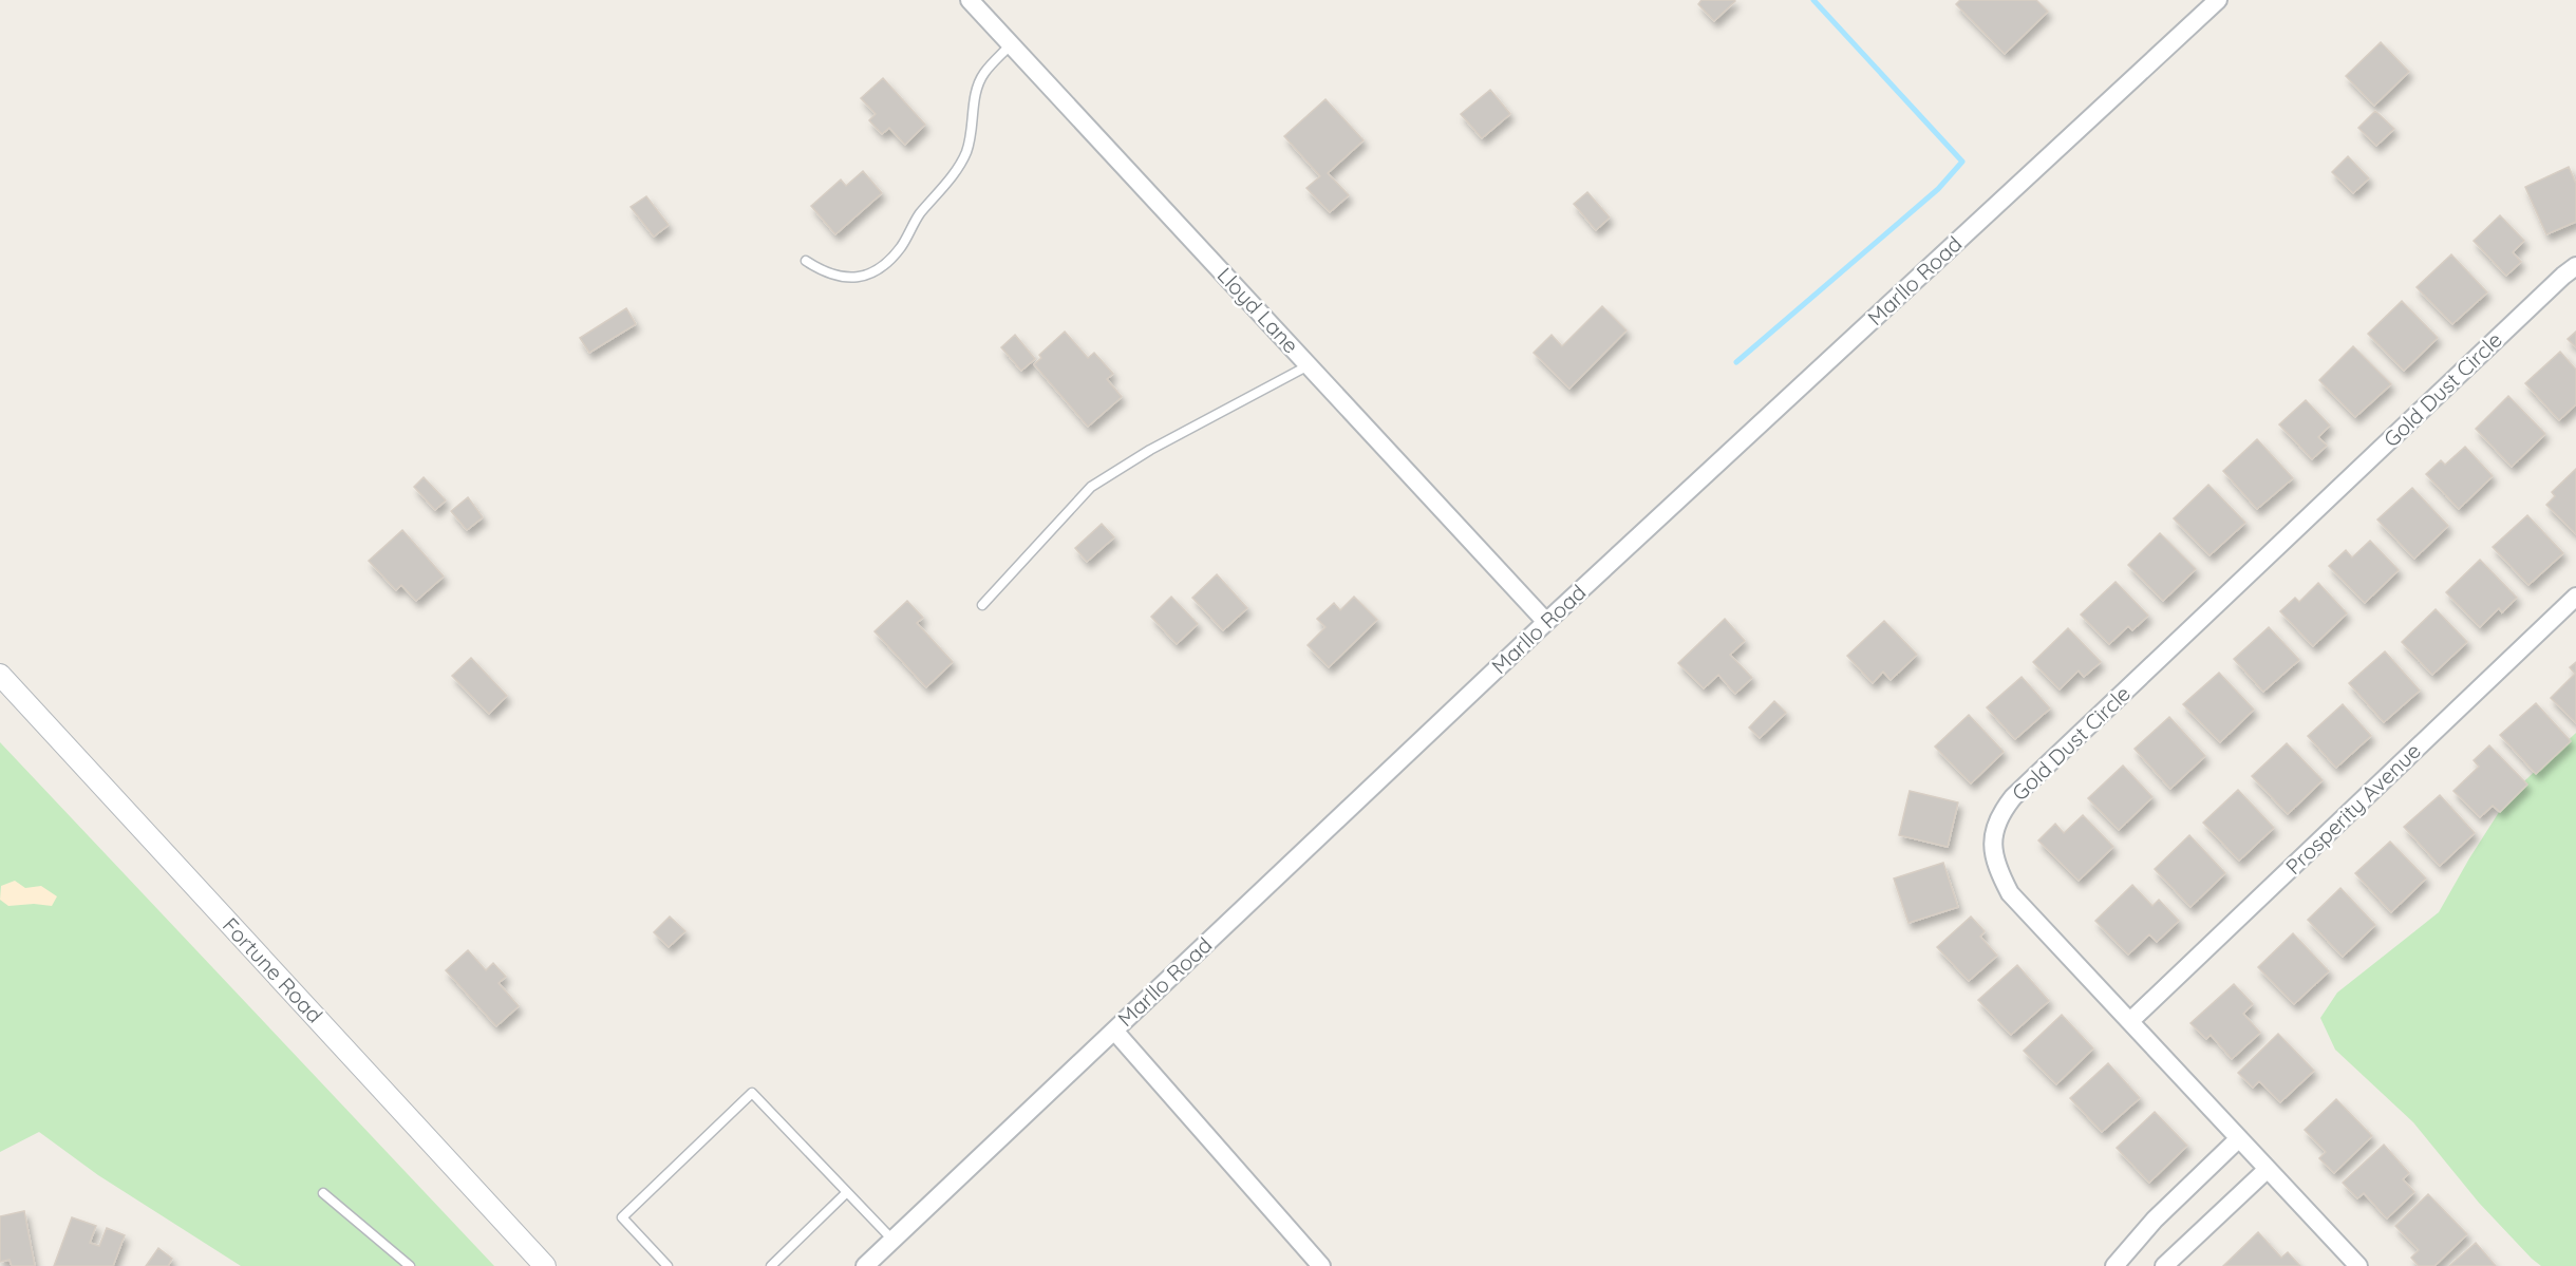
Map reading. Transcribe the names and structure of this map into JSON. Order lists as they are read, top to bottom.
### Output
{
  "streets": {
    "street": [
      "Marllo Road",
      "Lloyd Lane",
      "Gold Dust Circle",
      "Prosperity Avenue",
      "Fortune Road"
    ]
  },
  "crossings": [
    ["Marllo Road", "Lloyd Lane"],
    ["Gold Dust Circle", "Prosperity Avenue"]
  ]
}
